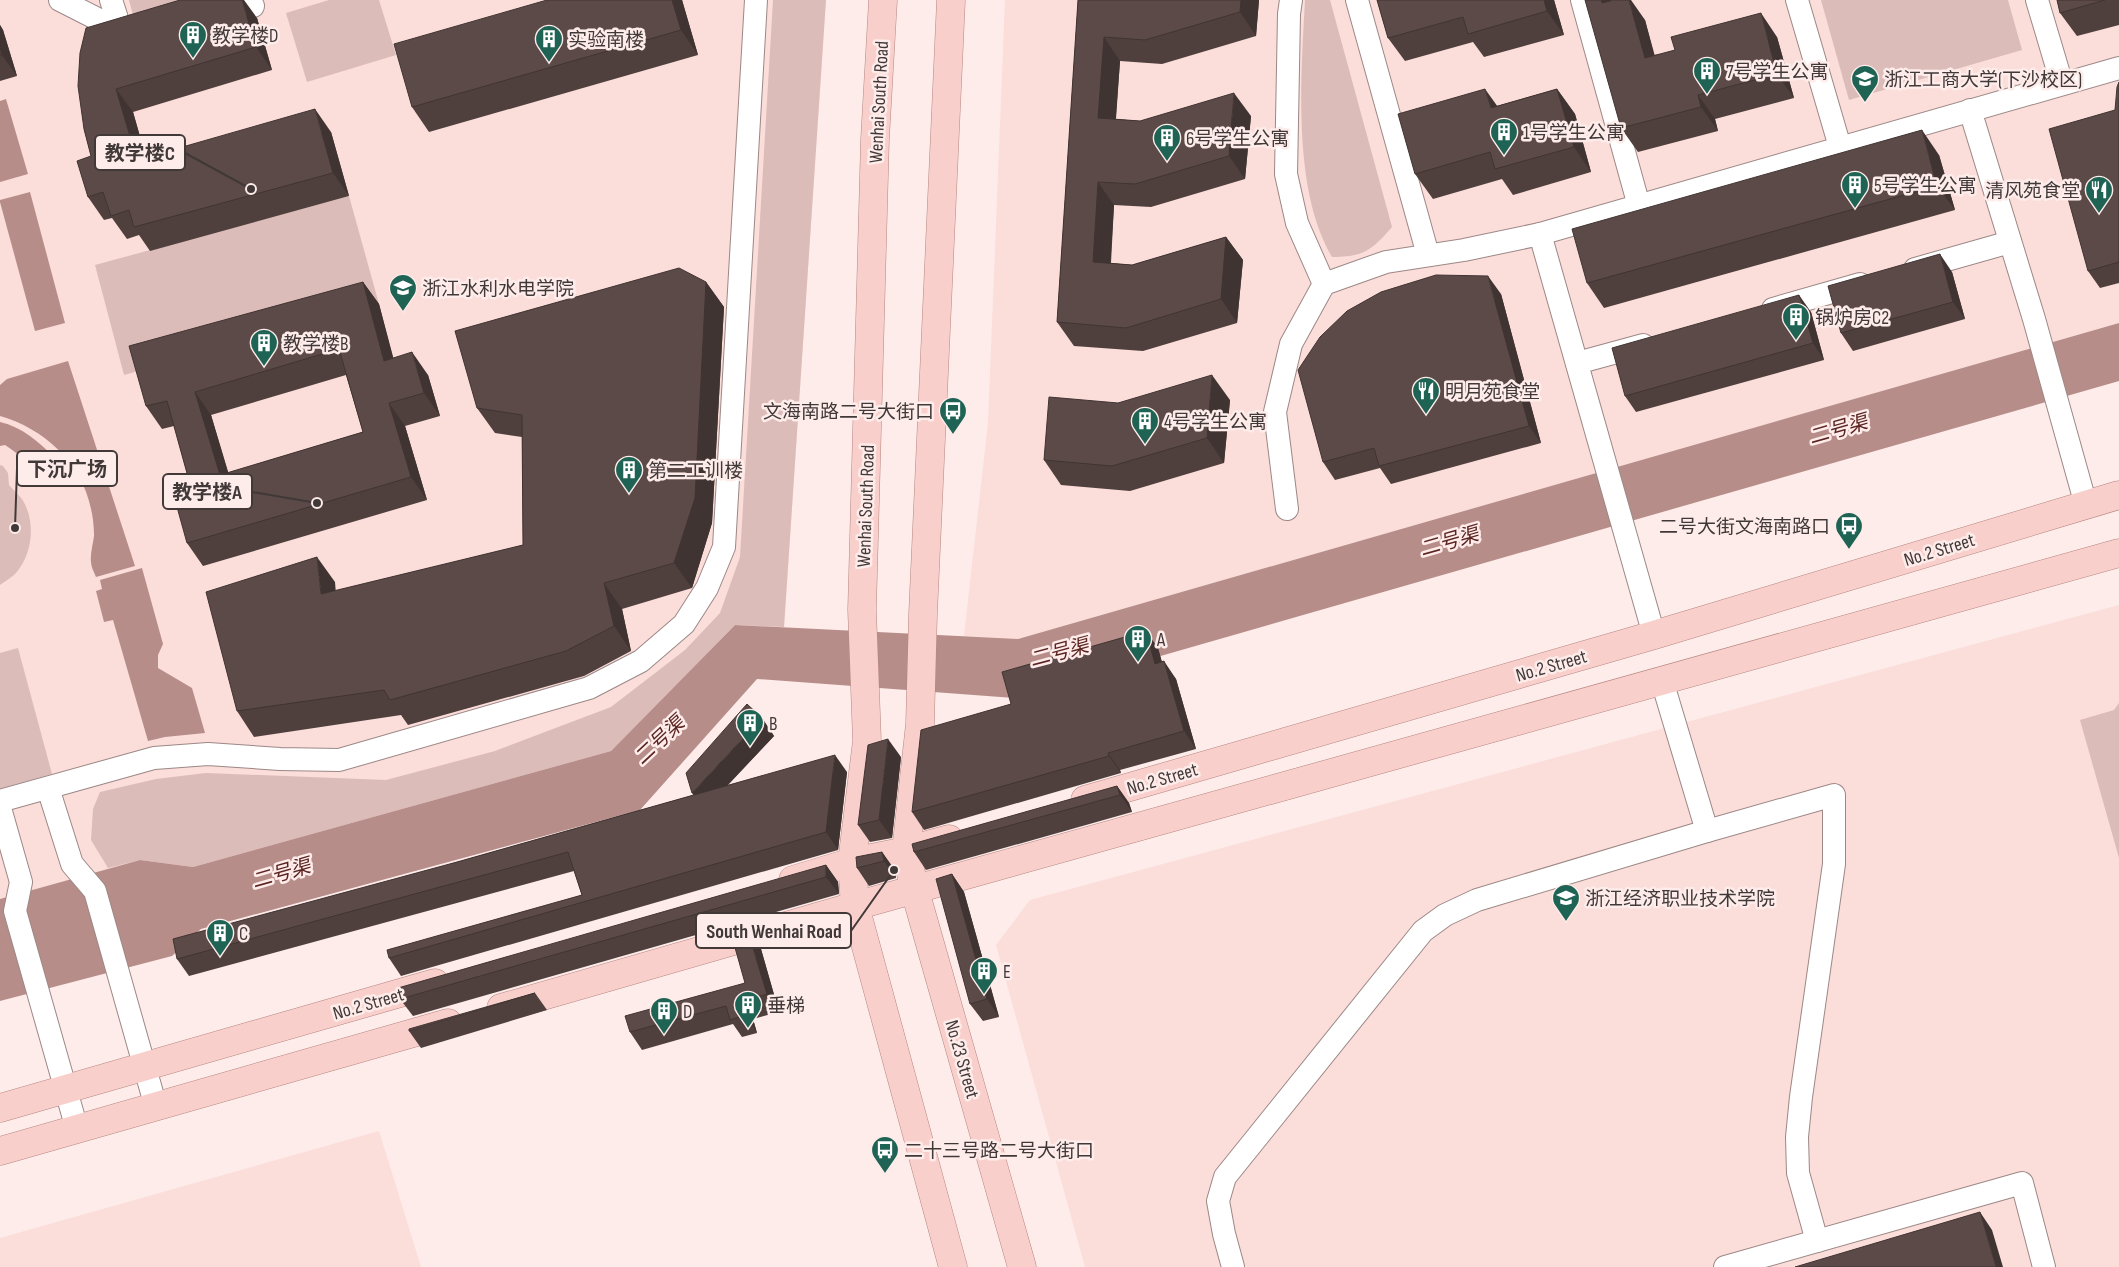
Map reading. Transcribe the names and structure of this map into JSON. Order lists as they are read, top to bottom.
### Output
{
  "streets": {
    "main road": ["Wenhai South Road", "No.2 Street", "No.23 Street"]
  },
  "water": ["二号渠"],
  "places": {
    "building": [
      "教学楼D",
      "实验南楼",
      "7号学生公寓",
      "1号学生公寓",
      "6号学生公寓",
      "5号学生公寓",
      "锅炉房C2",
      "教学楼B",
      "4号学生公寓",
      "第二工训楼",
      "A",
      "B",
      "C",
      "E",
      "垂梯",
      "D"
    ],
    "school or university": ["浙江工商大学(下沙校区)", "浙江水利水电学院", "浙江经济职业技术学院"],
    "other": [
      "教学楼C",
      "教学楼A",
      "下沉广场",
      "South Wenhai Road"
    ],
    "restaurant": ["清风苑食堂", "明月苑食堂"],
    "bus stop": ["文海南路二号大街口", "二号大街文海南路口", "二十三号路二号大街口"]
  }
}
